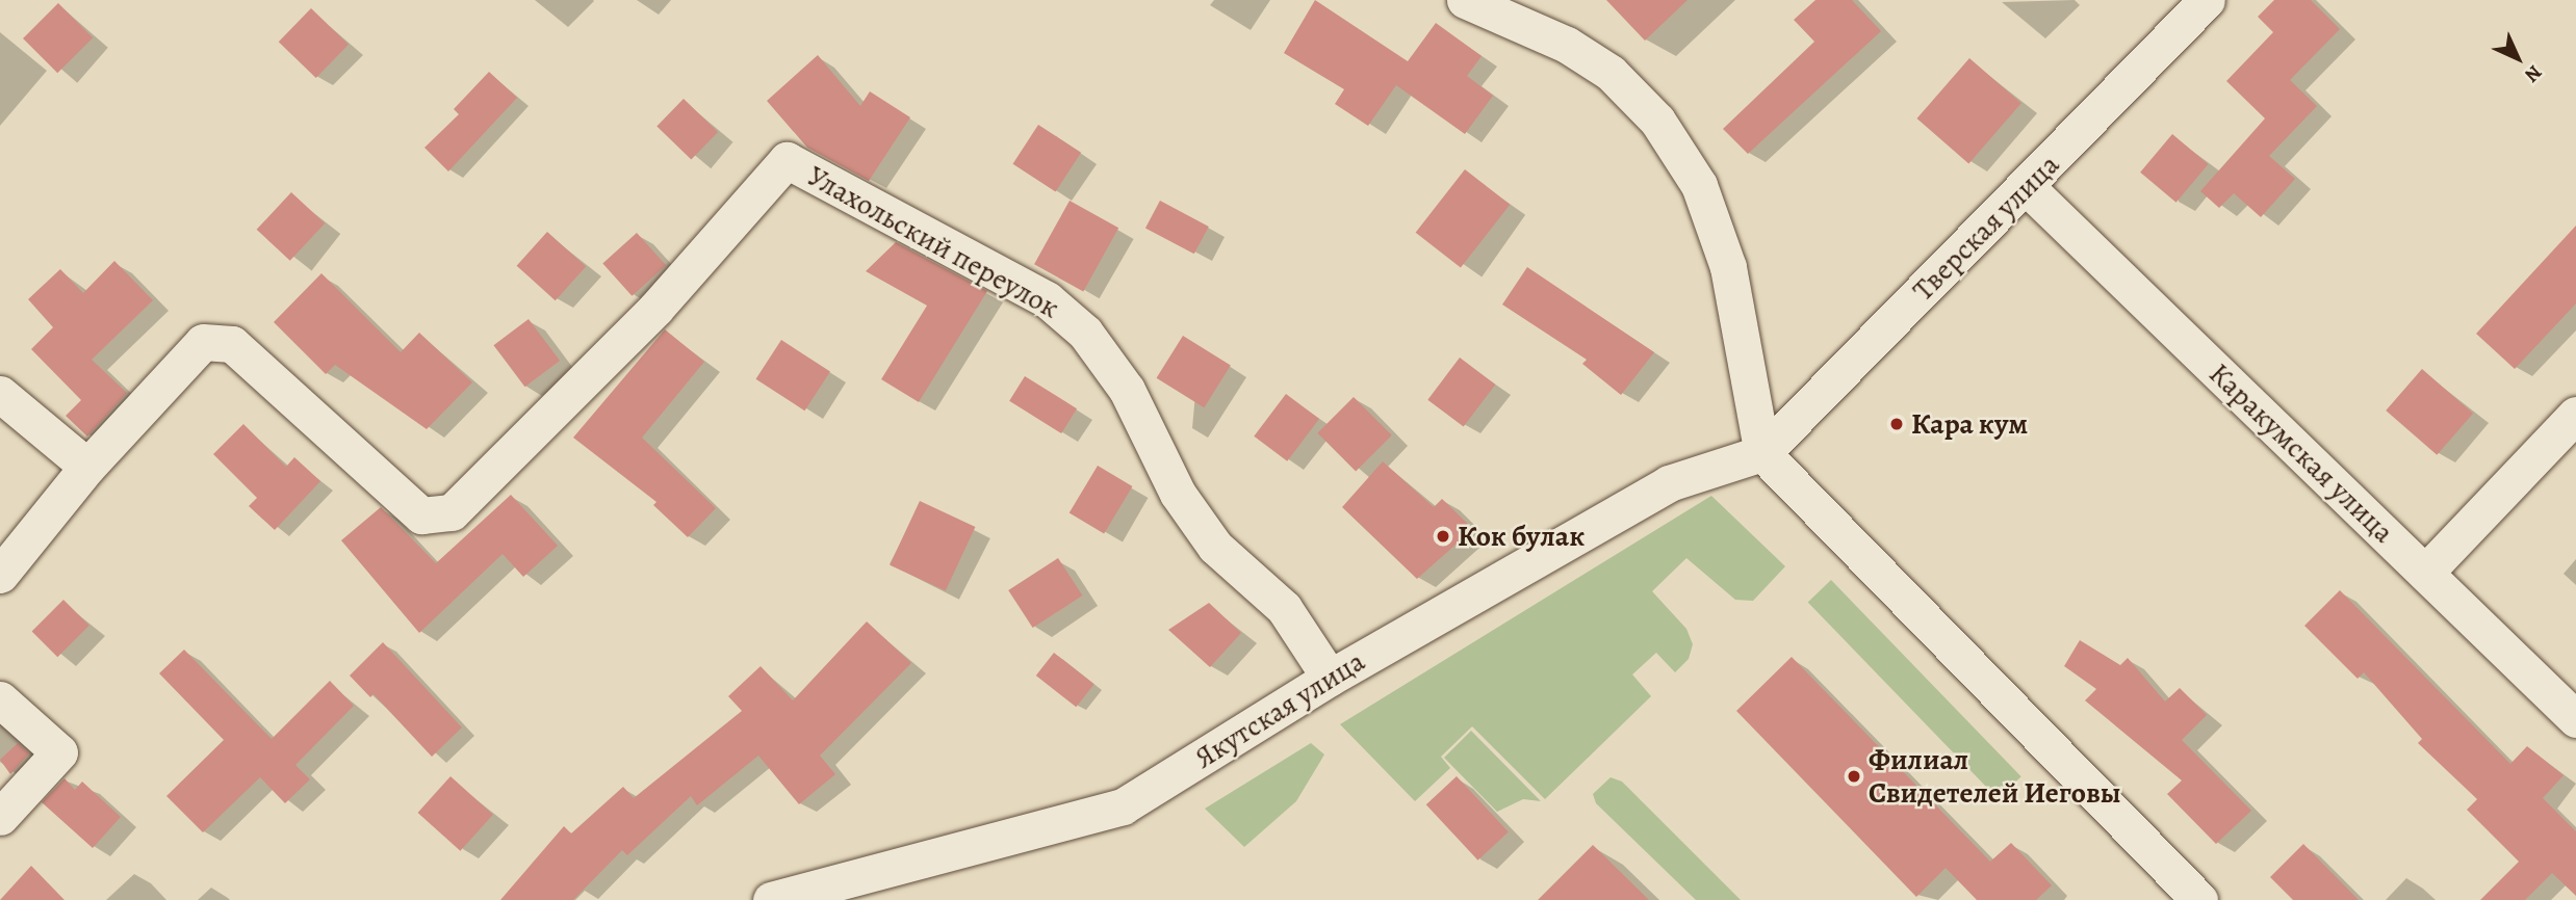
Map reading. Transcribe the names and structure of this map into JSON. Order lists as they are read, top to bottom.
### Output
{
  "streets": {
    "street": [
      "Тверская улица",
      "Улахольский переулок",
      "Каракумская улица",
      "Якутская улица"
    ]
  },
  "crossings": [
    ["Тверская улица", "Каракумская улица"],
    ["Тверская улица", "Якутская улица"],
    ["Улахольский переулок", "Якутская улица"]
  ],
  "places": ["Кара кум", "Кок булак", "Филиал Свидетелей Иеговы"],
  "north": "bottom right"
}
